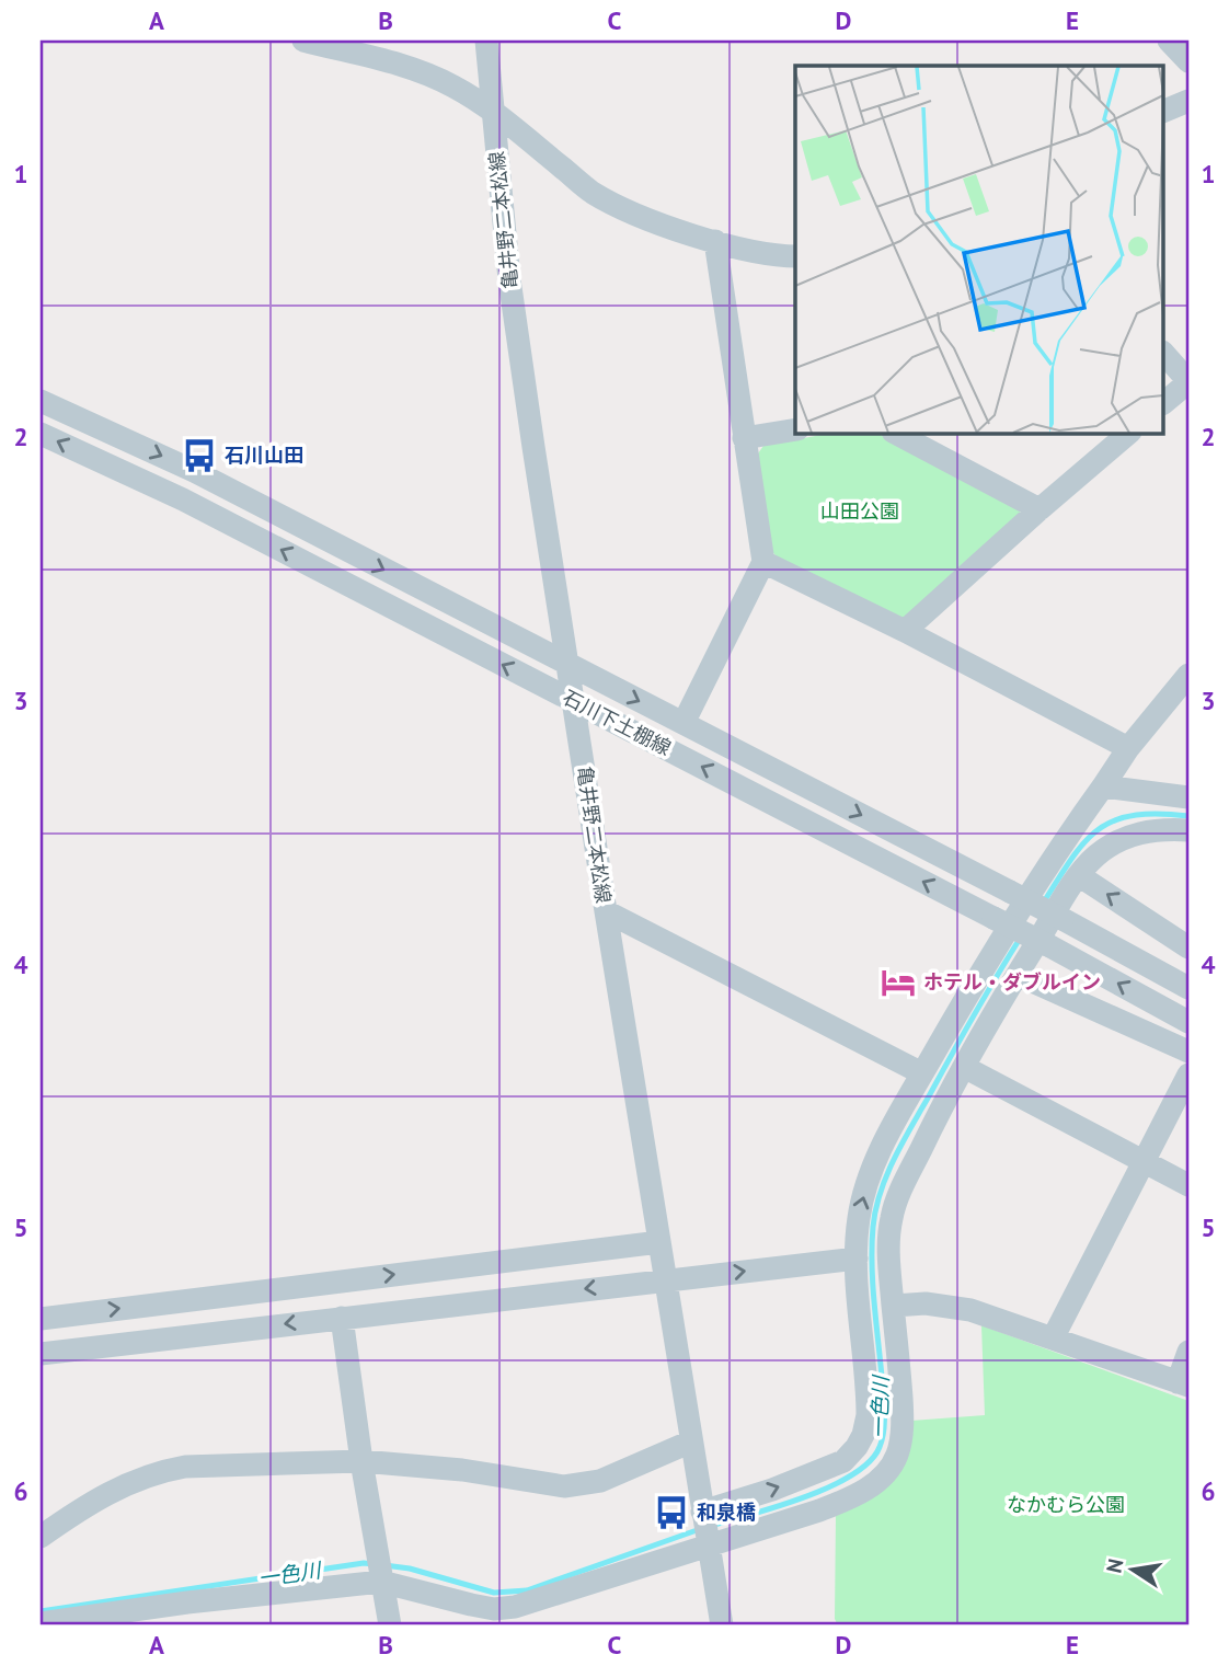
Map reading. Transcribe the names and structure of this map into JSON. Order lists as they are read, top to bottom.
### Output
{
  "streets": {
    "street": ["亀井野二本松線", "石川下土棚線"]
  },
  "crossings": [
    ["亀井野二本松線", "石川下土棚線"]
  ],
  "water": ["一色川"],
  "parks": ["山田公園", "なかむら公園"],
  "places": {
    "bus stop": ["石川山田", "和泉橋"],
    "hotel": ["ホテル・ダブルイン"]
  },
  "north": "left",
  "grid": {
    "columns": [
      "A",
      "B",
      "C",
      "D",
      "E"
    ],
    "rows": [
      "1",
      "2",
      "3",
      "4",
      "5",
      "6"
    ]
  }
}
